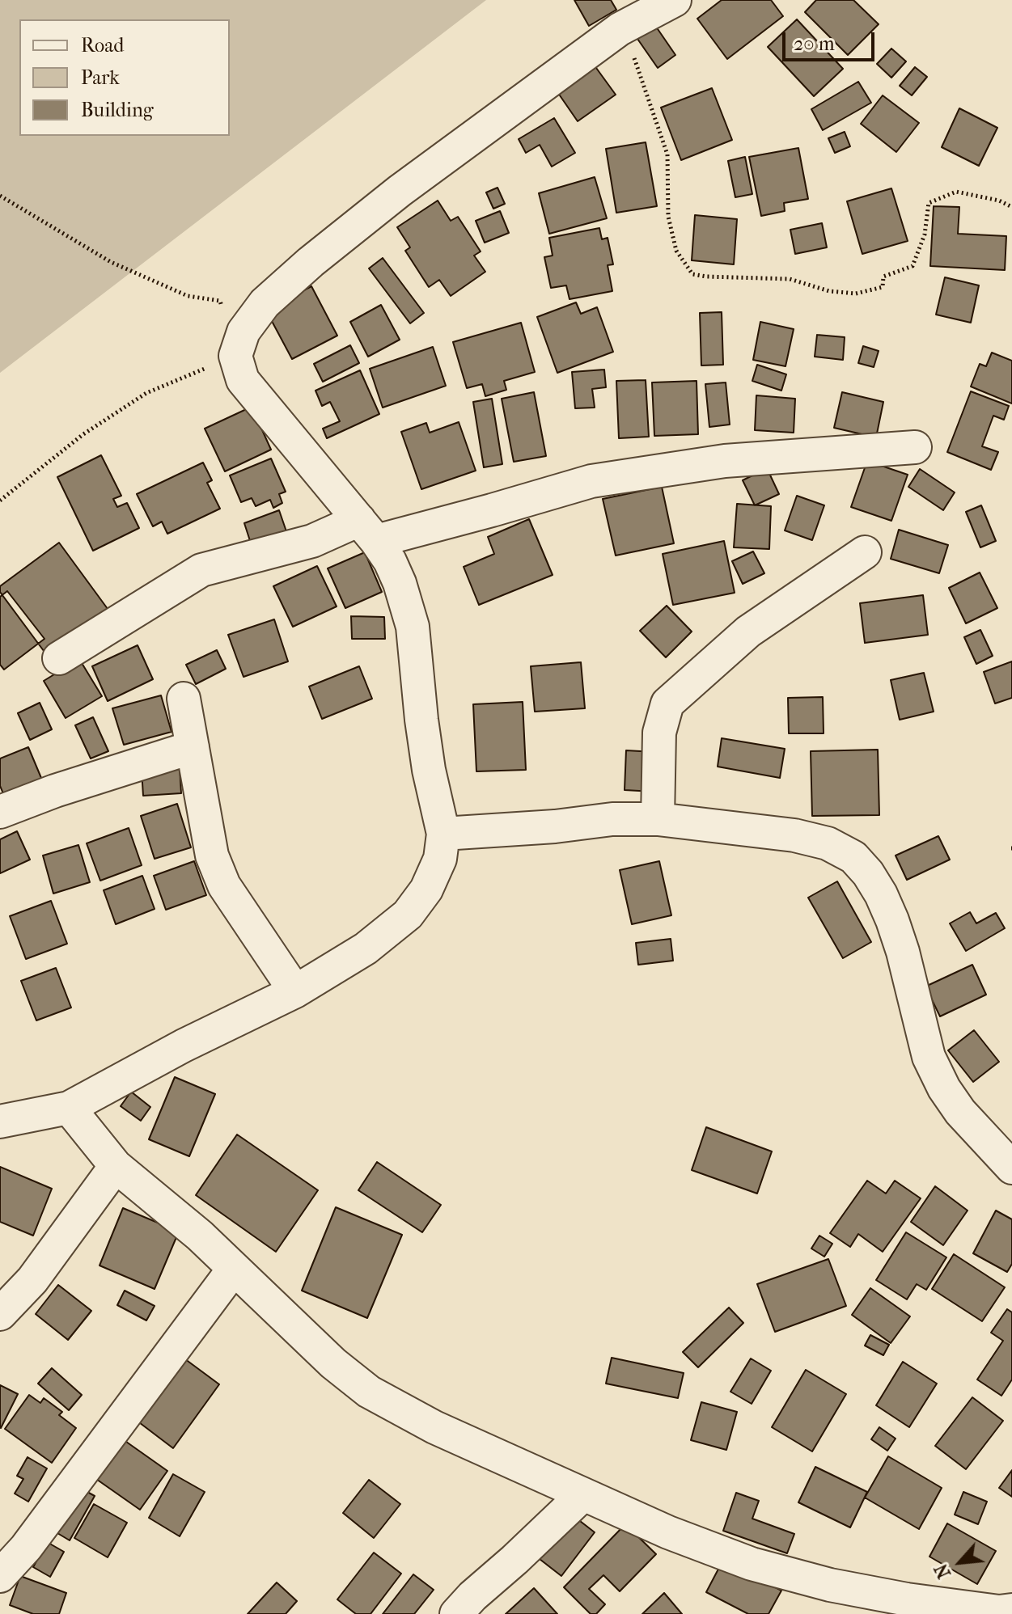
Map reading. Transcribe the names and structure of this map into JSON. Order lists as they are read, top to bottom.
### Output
{
  "legend": ["Road", "Park", "Building"],
  "scale_bar": "20 m",
  "north": "bottom left"
}
